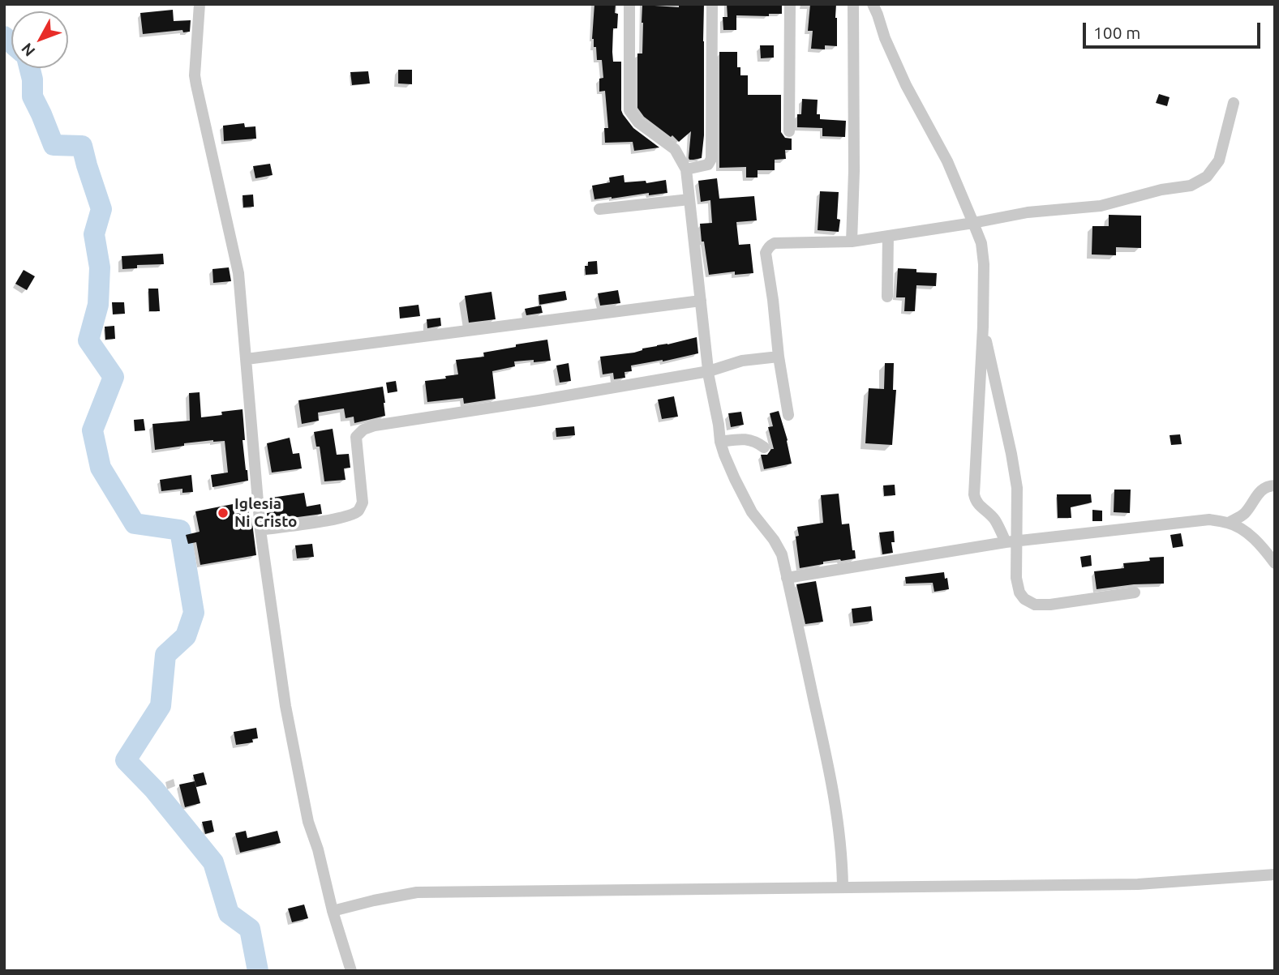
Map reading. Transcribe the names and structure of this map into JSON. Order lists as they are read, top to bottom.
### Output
{
  "places": ["Iglesia Ni Cristo"],
  "scale_bar": "100 m",
  "north": "bottom left"
}
